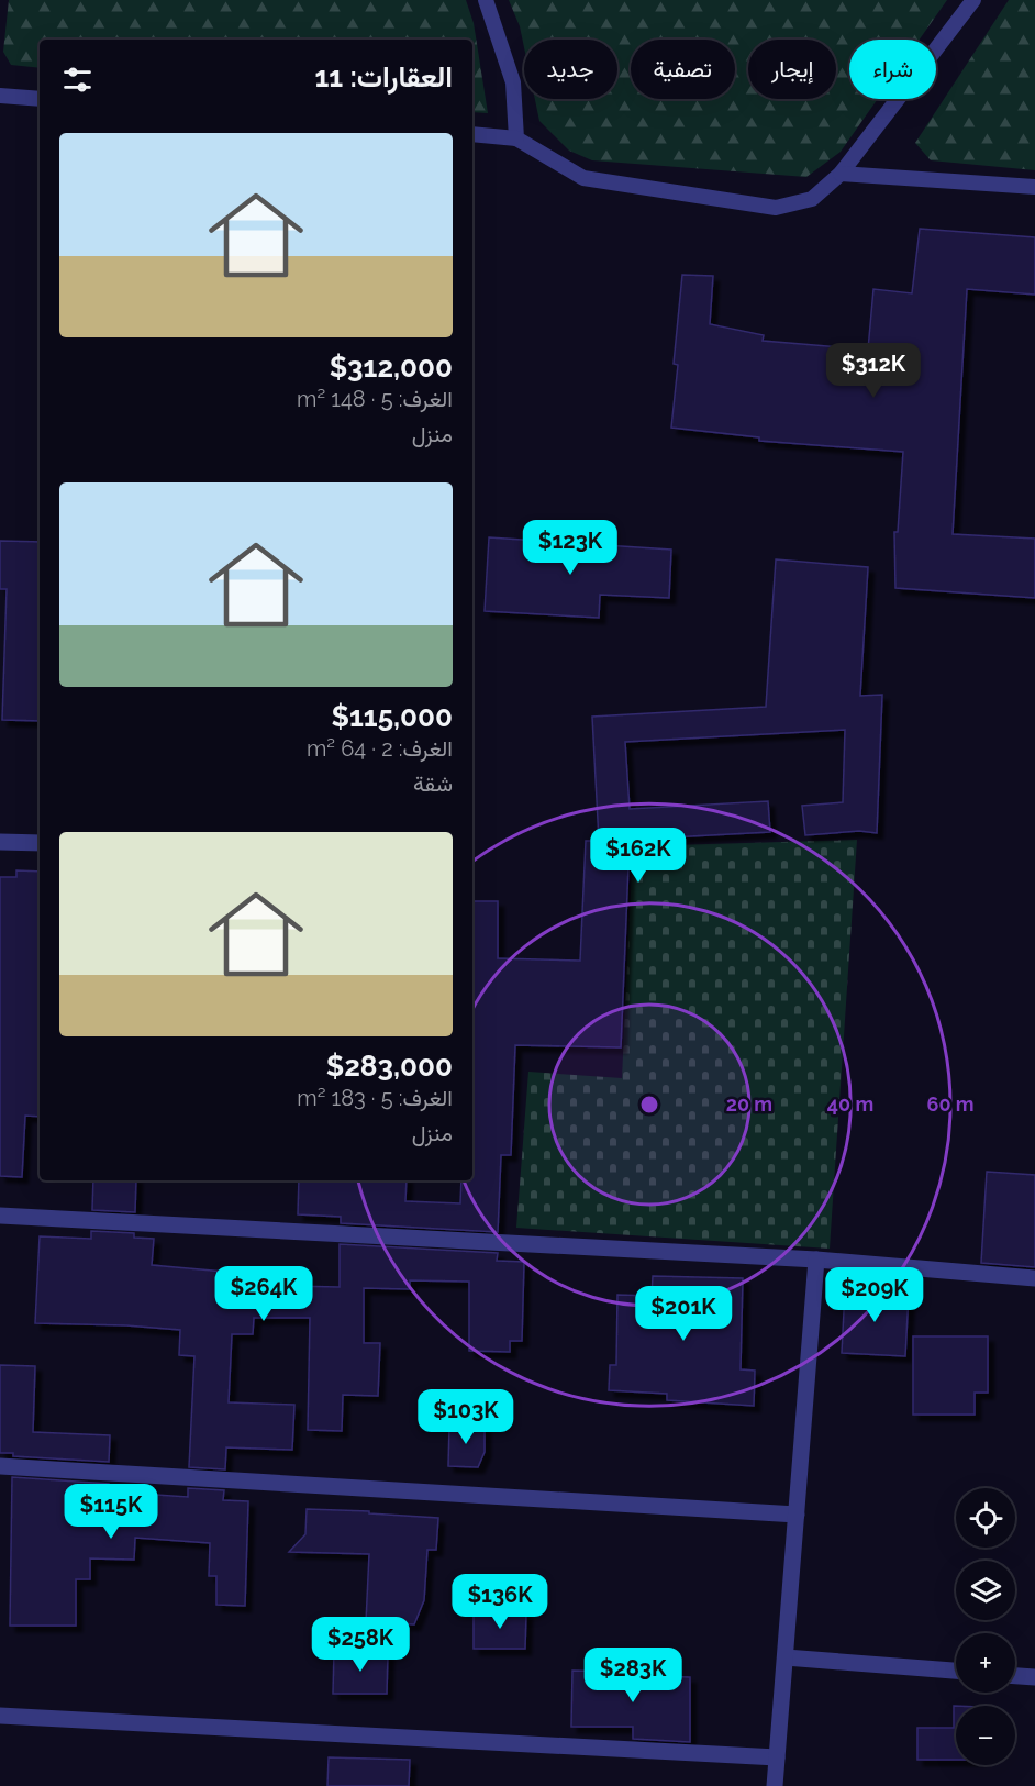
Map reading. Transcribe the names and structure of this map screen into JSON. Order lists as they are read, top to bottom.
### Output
{
  "page": {
    "chip": [
      "شراء",
      "إيجار",
      "تصفية",
      "جديد"
    ],
    "heading": "العقارات: 11",
    "list": [
      {
        "name": "$312,000",
        "note": "الغرف: 5 · 148 m² · منزل"
      },
      {
        "name": "$115,000",
        "note": "الغرف: 2 · 64 m² · شقة"
      },
      {
        "name": "$283,000",
        "note": "الغرف: 5 · 183 m² · منزل"
      }
    ],
    "price": [
      "$312K",
      "$123K",
      "$162K",
      "$264K",
      "$209K",
      "$201K",
      "$103K",
      "$115K",
      "$136K",
      "$258K",
      "$283K"
    ],
    "map_buttons": ["+", "−"]
  },
  "rings": ["20 m", "40 m", "60 m"]
}
